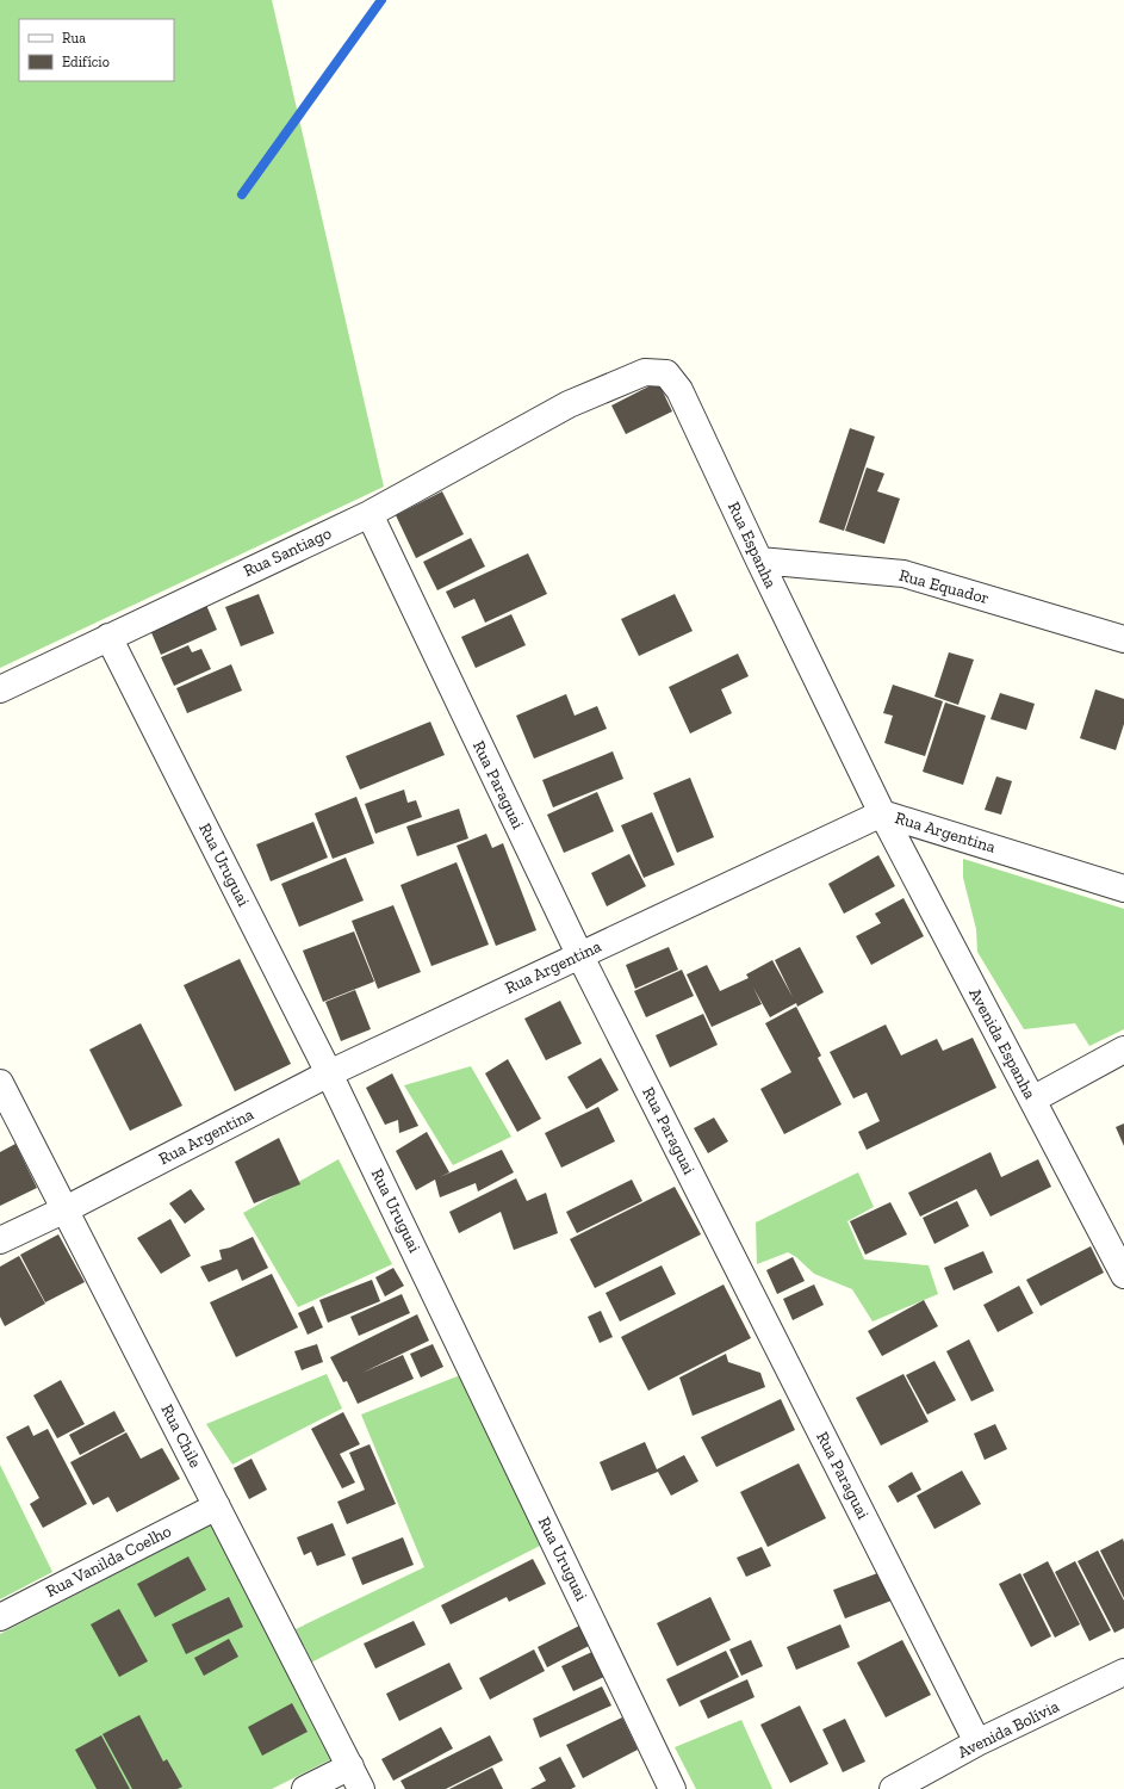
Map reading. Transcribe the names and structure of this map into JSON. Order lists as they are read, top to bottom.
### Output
{
  "streets": {
    "street": [
      "Rua Espanha",
      "Rua Santiago",
      "Rua Equador",
      "Rua Paraguai",
      "Rua Argentina",
      "Rua Uruguai",
      "Avenida Espanha",
      "Rua Chile",
      "Rua Vanilda Coelho",
      "Avenida Bolívia"
    ]
  },
  "crossings": [
    ["Rua Espanha", "Rua Santiago"],
    ["Rua Espanha", "Rua Equador"],
    ["Rua Espanha", "Rua Argentina"],
    ["Rua Espanha", "Avenida Espanha"],
    ["Rua Santiago", "Rua Paraguai"],
    ["Rua Santiago", "Rua Uruguai"],
    ["Rua Paraguai", "Rua Argentina"],
    ["Rua Paraguai", "Avenida Bolívia"],
    ["Rua Argentina", "Rua Uruguai"],
    ["Rua Argentina", "Avenida Espanha"],
    ["Rua Argentina", "Rua Chile"],
    ["Rua Chile", "Rua Vanilda Coelho"]
  ],
  "legend": ["Rua", "Edifício"]
}
